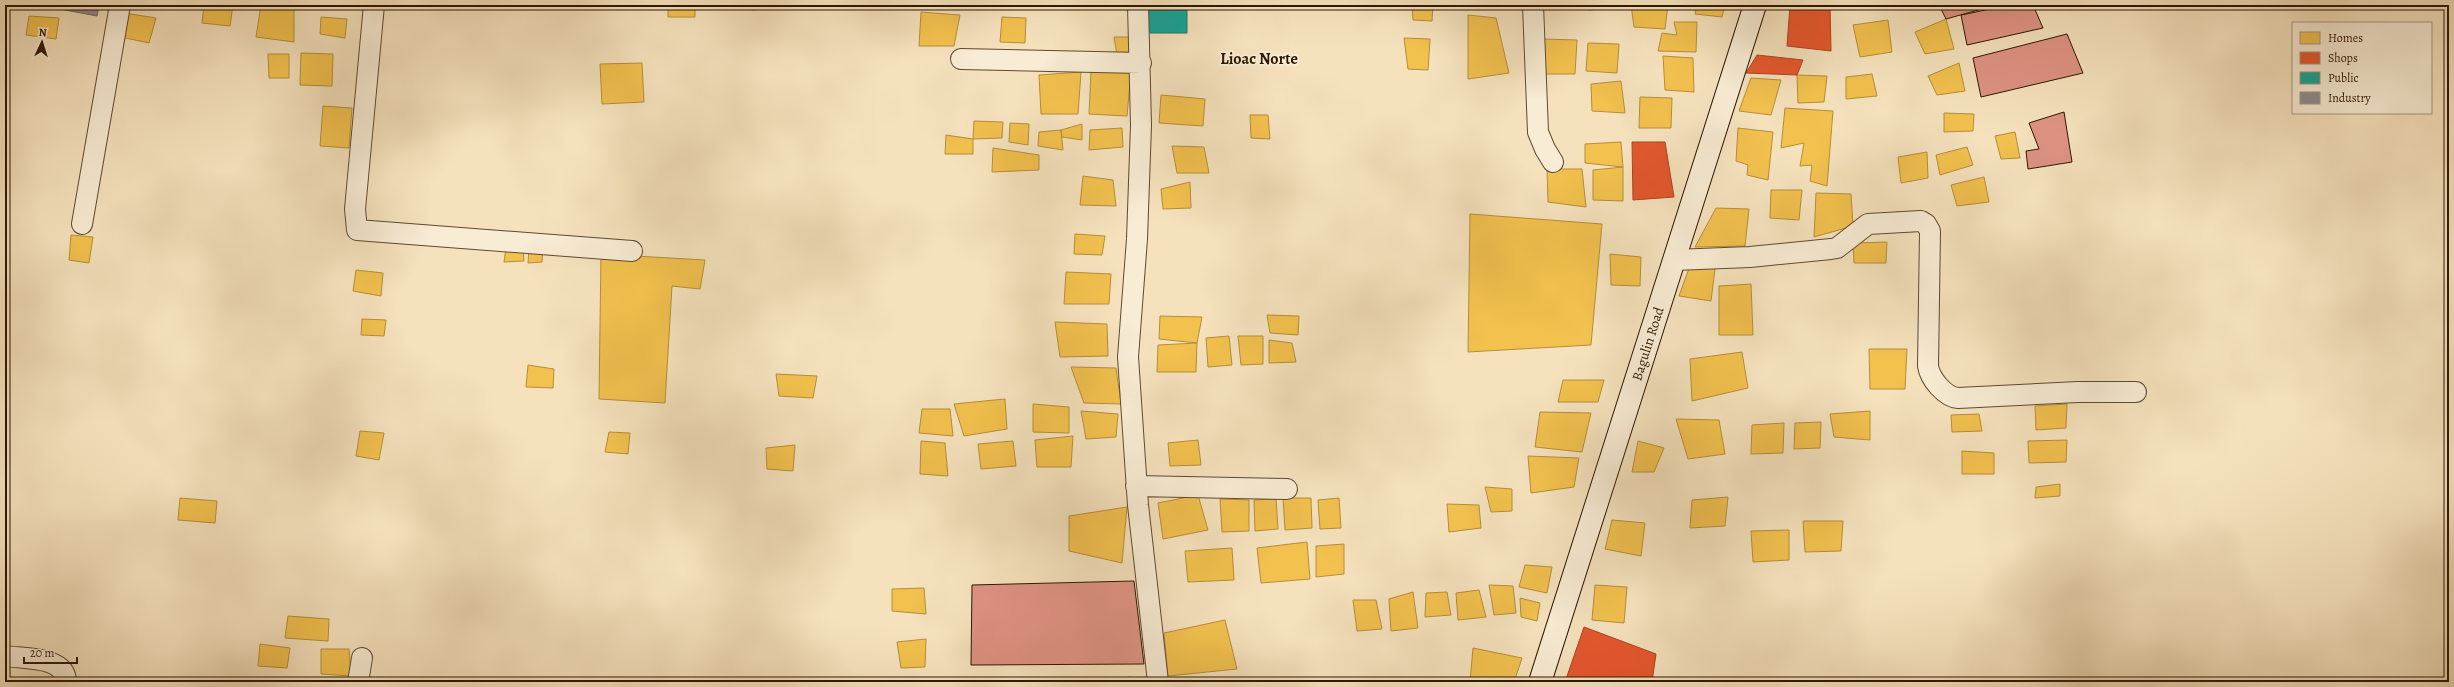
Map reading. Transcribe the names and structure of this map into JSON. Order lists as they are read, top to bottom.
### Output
{
  "streets": {
    "main road": ["Bagulin Road"]
  },
  "districts": ["Lioac Norte"],
  "legend": [
    "Homes",
    "Shops",
    "Public",
    "Industry"
  ],
  "scale_bar": "20 m",
  "north": "top"
}
